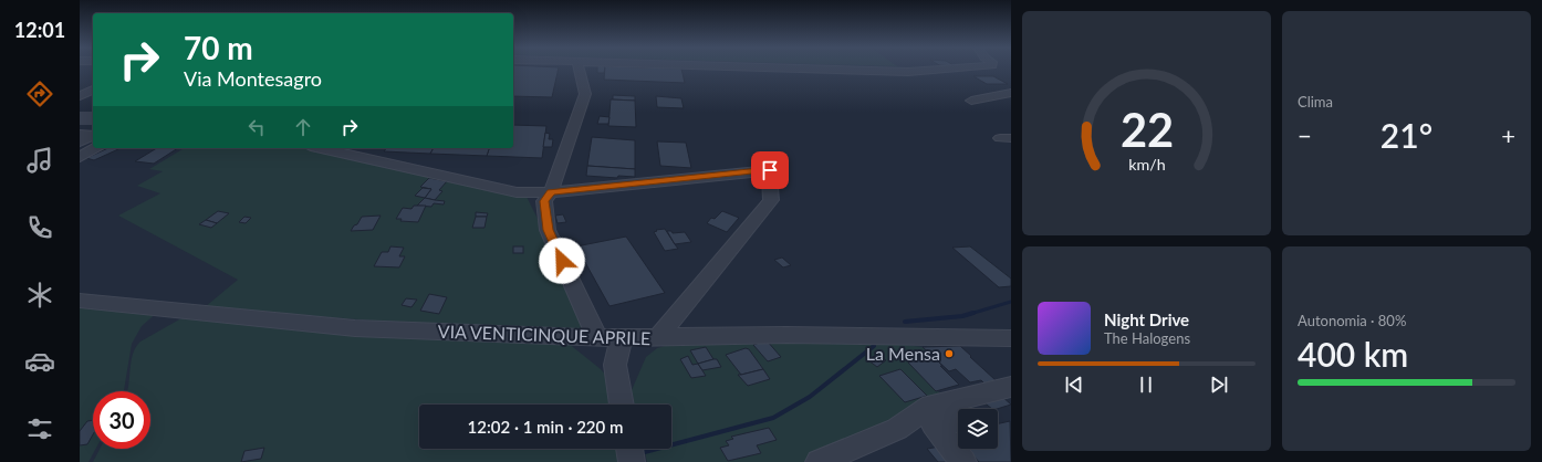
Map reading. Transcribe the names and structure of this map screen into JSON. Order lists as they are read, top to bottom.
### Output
{
  "streets": {
    "street": ["VIA VENTICINQUE APRILE"]
  },
  "places": ["La Mensa"],
  "page": {
    "tabs": "12:01",
    "tile": [
      "Clima",
      ["Autonomia · 80%", "400 km"]
    ],
    "turn": ["70 m", "Via Montesagro"],
    "heat": ["−", "21°", "+"],
    "song": ["Night Drive", "The Halogens"],
    "limit": "30",
    "trip": "12:02 · 1 min · 220 m",
    "gauge": ["22", "km/h"]
  }
}
